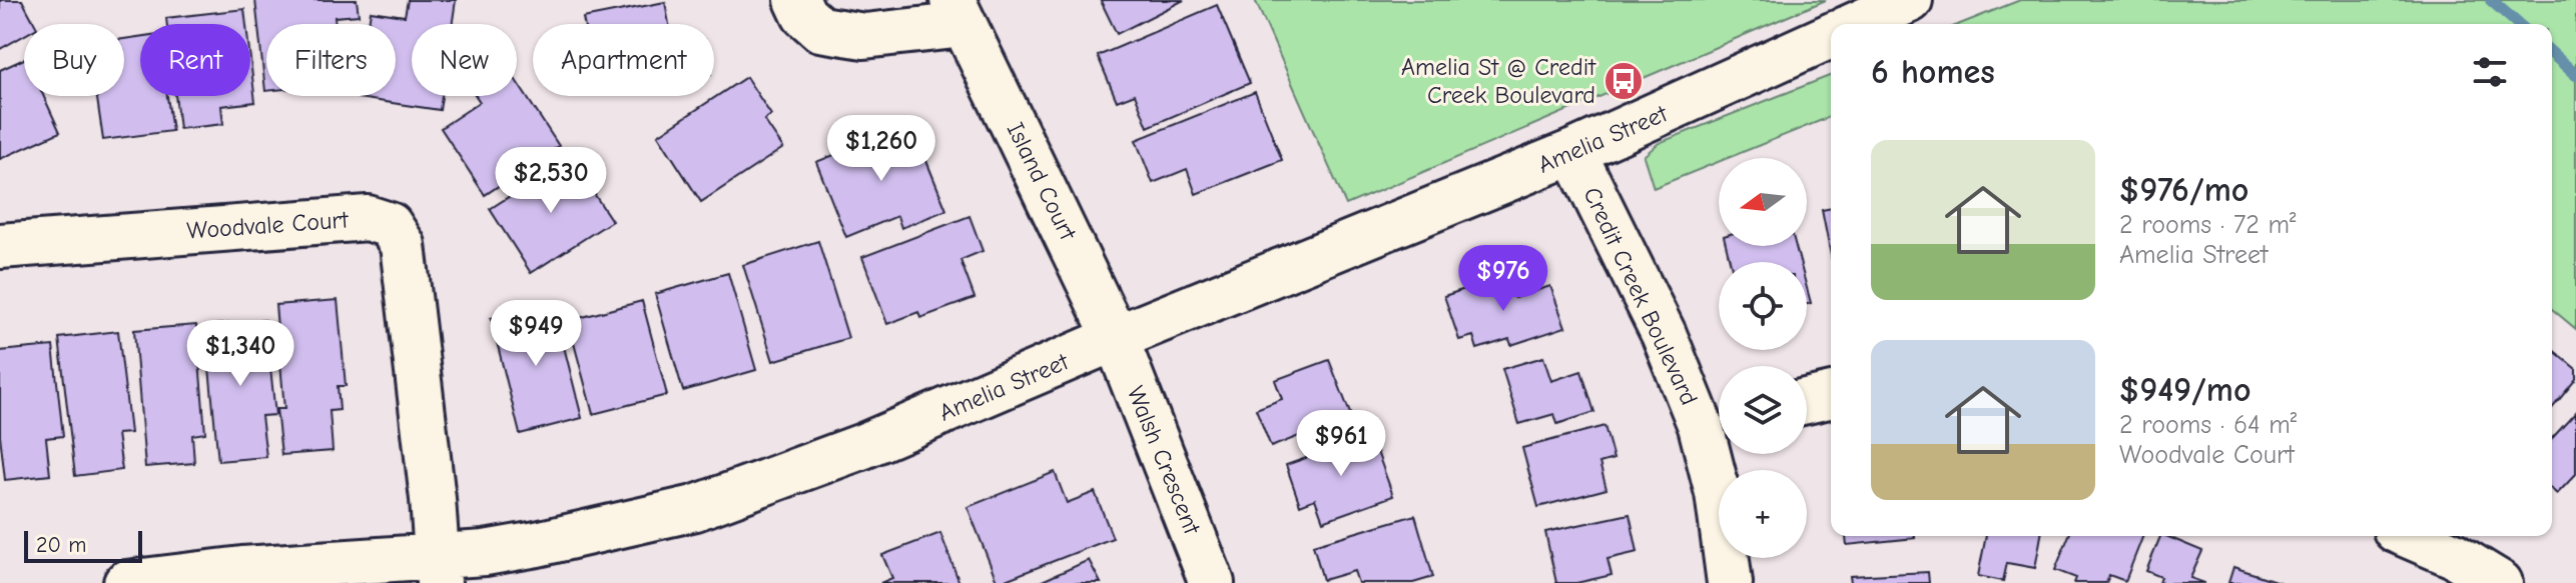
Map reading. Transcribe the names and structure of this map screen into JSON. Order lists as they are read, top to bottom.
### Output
{
  "streets": {
    "street": [
      "Amelia Street",
      "Island Court",
      "Woodvale Court",
      "Credit Creek Boulevard",
      "Walsh Crescent"
    ]
  },
  "crossings": [
    ["Amelia Street", "Island Court"],
    ["Amelia Street", "Woodvale Court"],
    ["Amelia Street", "Credit Creek Boulevard"],
    ["Amelia Street", "Walsh Crescent"],
    ["Island Court", "Walsh Crescent"]
  ],
  "places": {
    "bus stop": ["Amelia St @ Credit Creek Boulevard"]
  },
  "scale_bar": "20 m",
  "north": "left",
  "page": {
    "chip": [
      "Buy",
      "Rent",
      "Filters",
      "New",
      "Apartment"
    ],
    "heading": "6 homes",
    "price": [
      "$1,260",
      "$2,530",
      "$976",
      "$949",
      "$1,340",
      "$961"
    ],
    "list": [
      {
        "name": "$976/mo",
        "note": "2 rooms · 72 m² · Amelia Street"
      },
      {
        "name": "$949/mo",
        "note": "2 rooms · 64 m² · Woodvale Court"
      }
    ],
    "map_buttons": "+",
    "scale": "20 m"
  }
}
